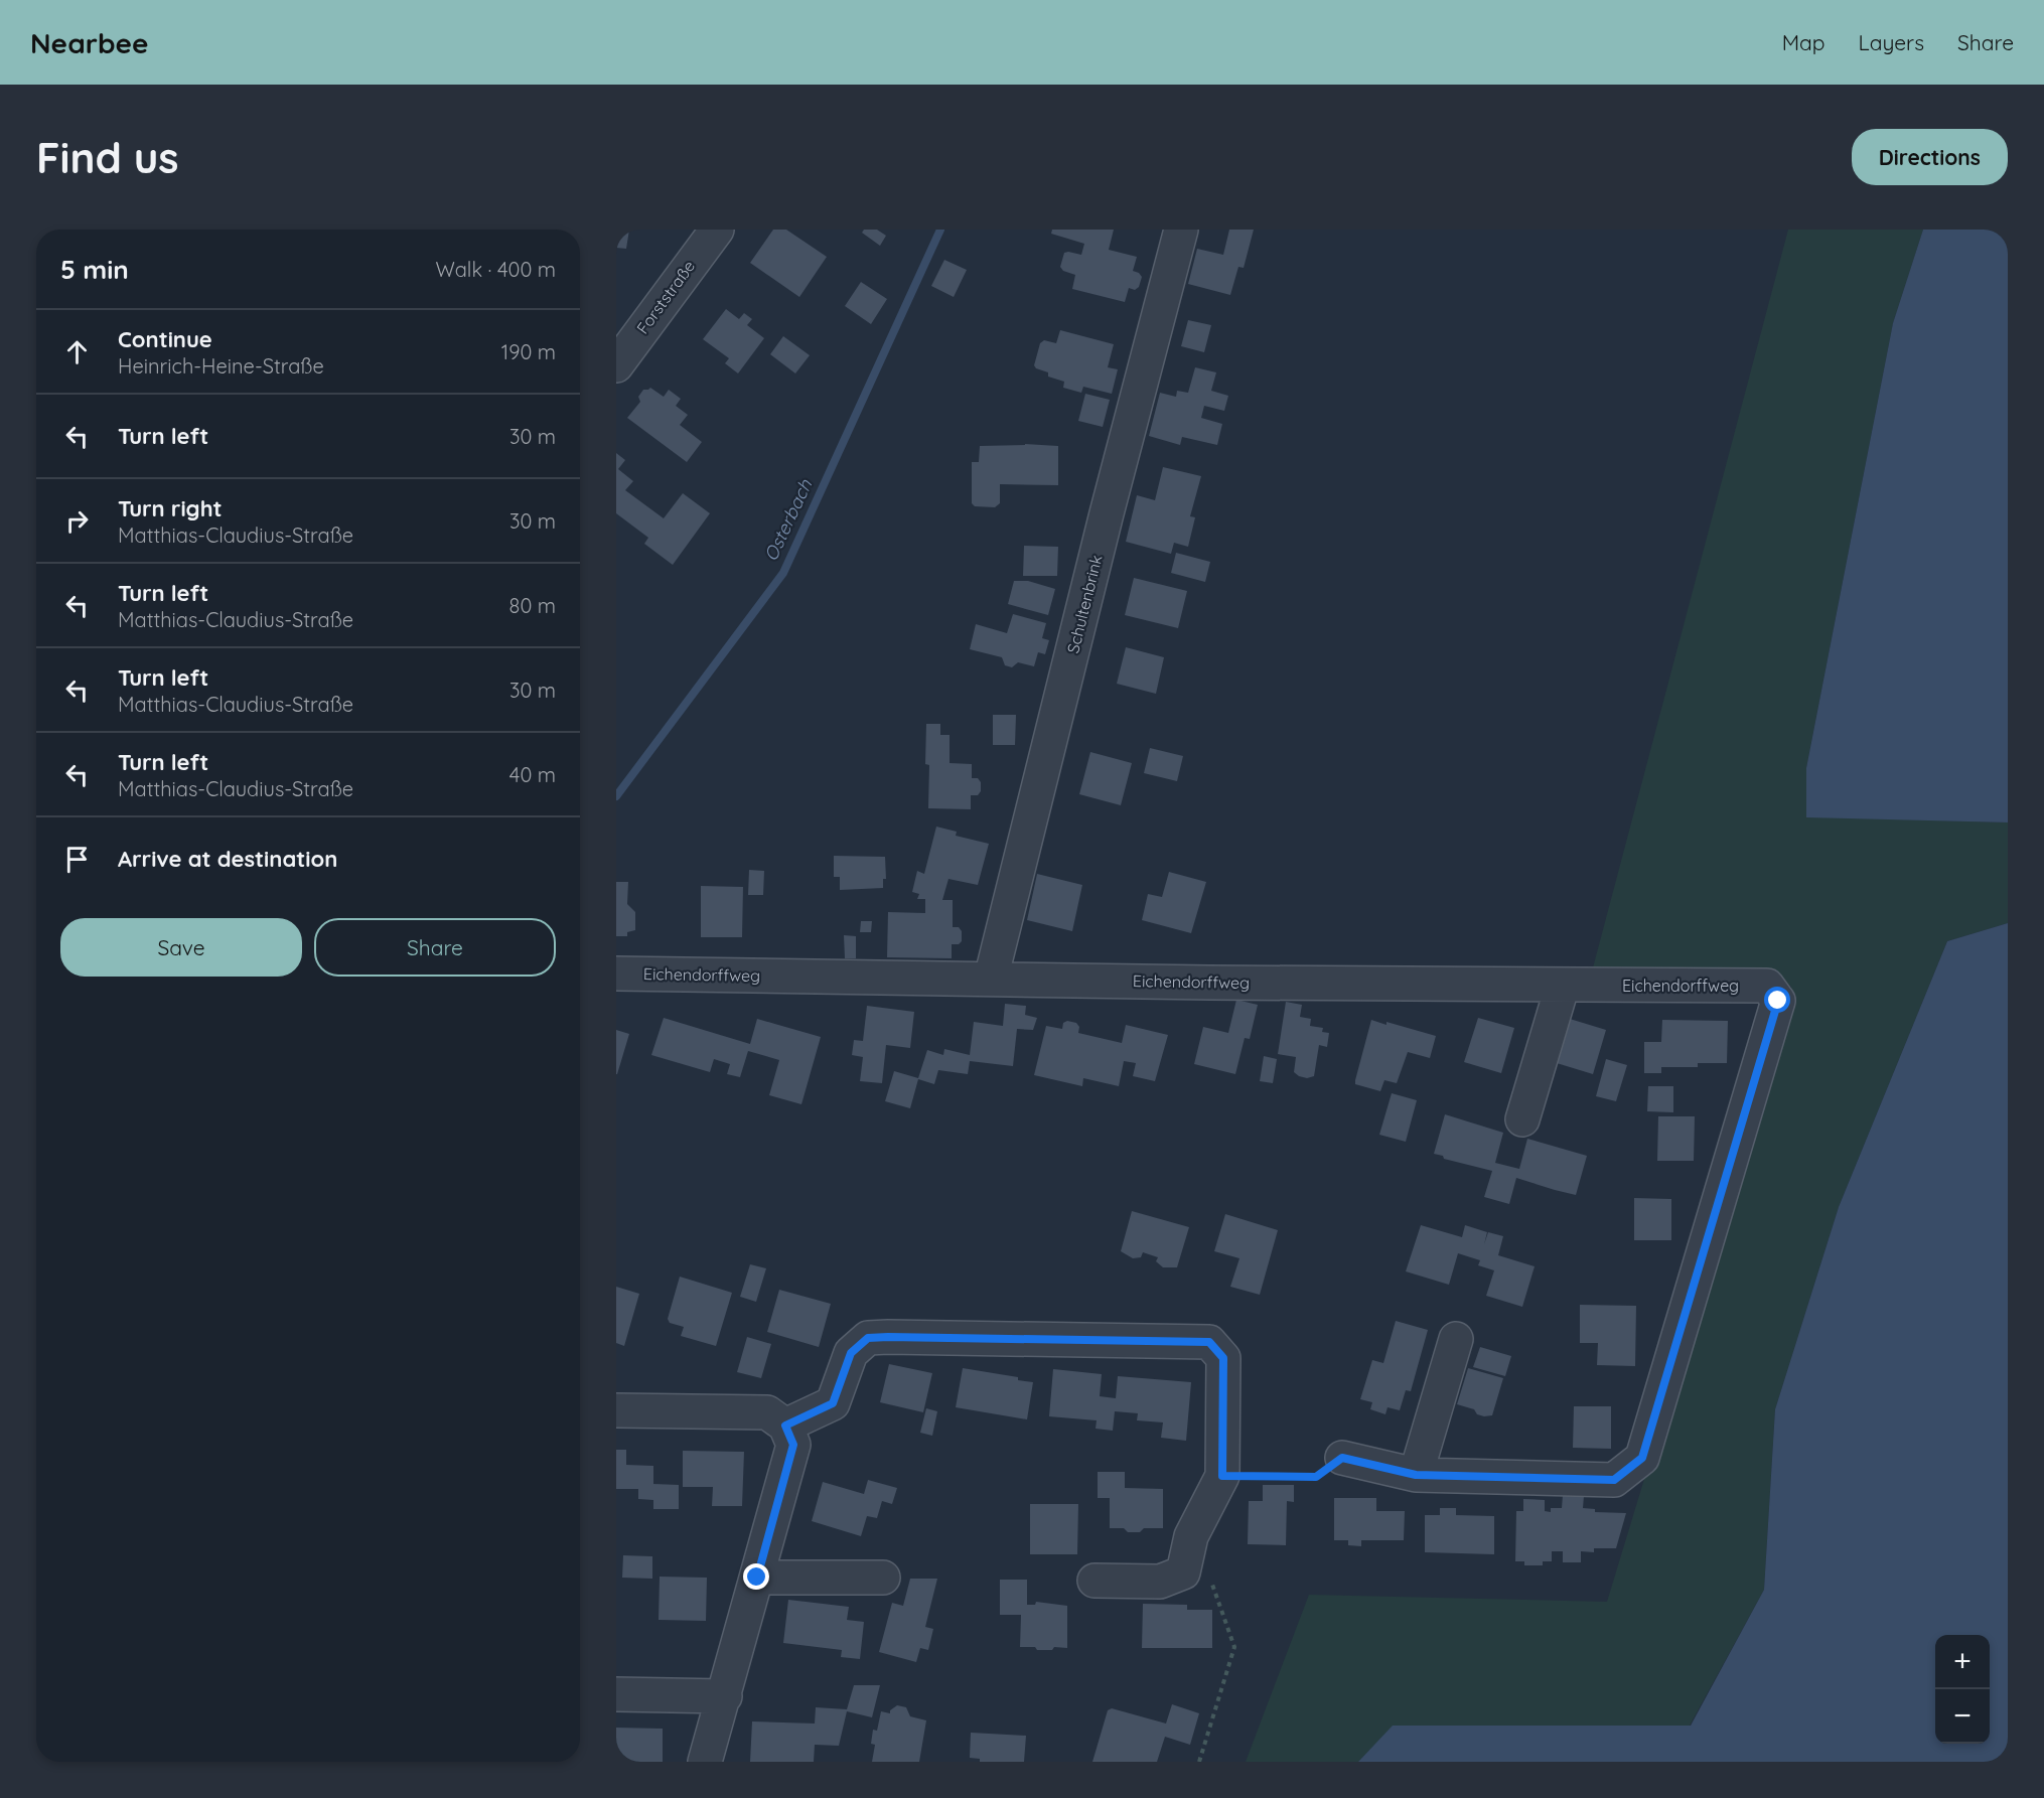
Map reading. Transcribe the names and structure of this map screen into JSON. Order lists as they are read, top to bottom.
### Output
{
  "streets": {
    "street": ["Forststraße", "Schultenbrink", "Eichendorffweg"]
  },
  "crossings": [
    ["Schultenbrink", "Eichendorffweg"]
  ],
  "water": ["Osterbach"],
  "page": {
    "header": "Nearbee",
    "nav": ["Map", "Layers", "Share"],
    "buttons": [
      "Directions",
      ["Save", "Share"]
    ],
    "title": "Find us",
    "heading": ["5 min", "Walk · 400 m"],
    "list": [
      ["Continue", "Heinrich-Heine-Straße", "190 m"],
      ["Turn left", "30 m"],
      ["Turn right", "Matthias-Claudius-Straße", "30 m"],
      ["Turn left", "Matthias-Claudius-Straße", "80 m"],
      ["Turn left", "Matthias-Claudius-Straße", "30 m"],
      ["Turn left", "Matthias-Claudius-Straße", "40 m"],
      "Arrive at destination"
    ],
    "map_buttons": ["+", "−"]
  }
}
